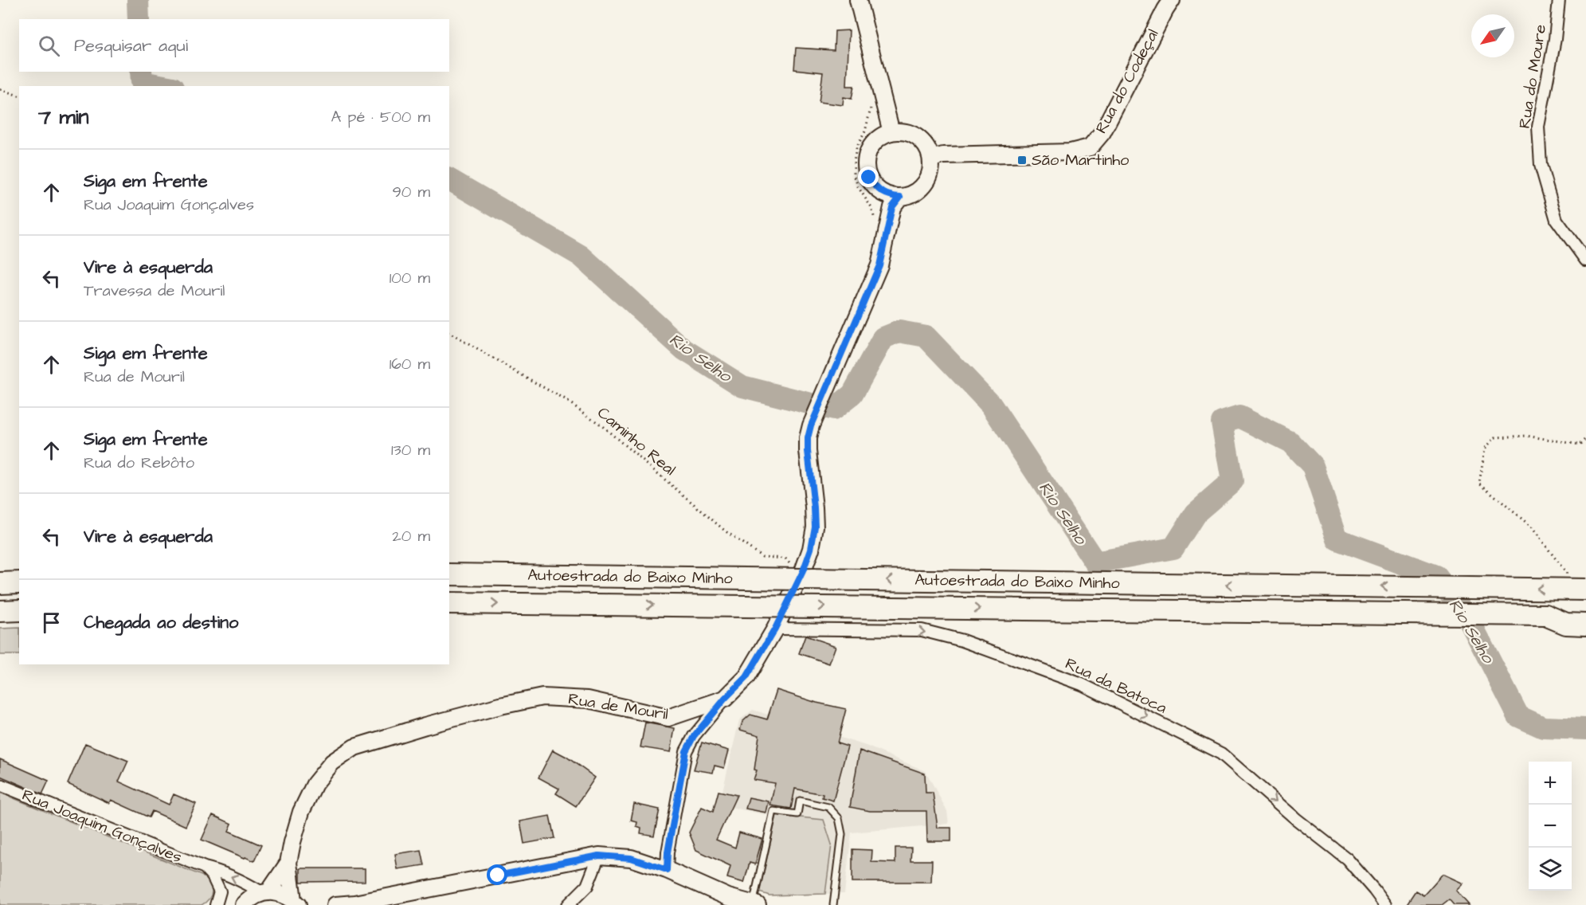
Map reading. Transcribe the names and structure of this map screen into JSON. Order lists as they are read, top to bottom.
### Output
{
  "streets": {
    "highway": ["Autoestrada do Baixo Minho"],
    "street": [
      "Rua do Moure",
      "Rua do Codeçal",
      "Rua da Batoca",
      "Rua de Mouril",
      "Rua Joaquim Gonçalves"
    ],
    "path": ["Caminho Real"]
  },
  "crossings": [
    ["Rua do Codeçal", "Rua de Mouril"],
    ["Caminho Real", "Rua de Mouril"],
    ["Rua da Batoca", "Rua de Mouril"],
    ["Rua de Mouril", "Rua Joaquim Gonçalves"]
  ],
  "one_way": ["Rua da Batoca"],
  "water": ["Rio Selho"],
  "places": {
    "transit": ["São Martinho"]
  },
  "north": "bottom left",
  "page": {
    "search": "Pesquisar aqui",
    "heading": ["7 min", "A pé · 500 m"],
    "list": [
      ["Siga em frente", "Rua Joaquim Gonçalves", "90 m"],
      ["Vire à esquerda", "Travessa de Mouril", "100 m"],
      ["Siga em frente", "Rua de Mouril", "160 m"],
      ["Siga em frente", "Rua do Rebôto", "130 m"],
      ["Vire à esquerda", "20 m"],
      "Chegada ao destino"
    ],
    "map_buttons": ["+", "−"]
  }
}
